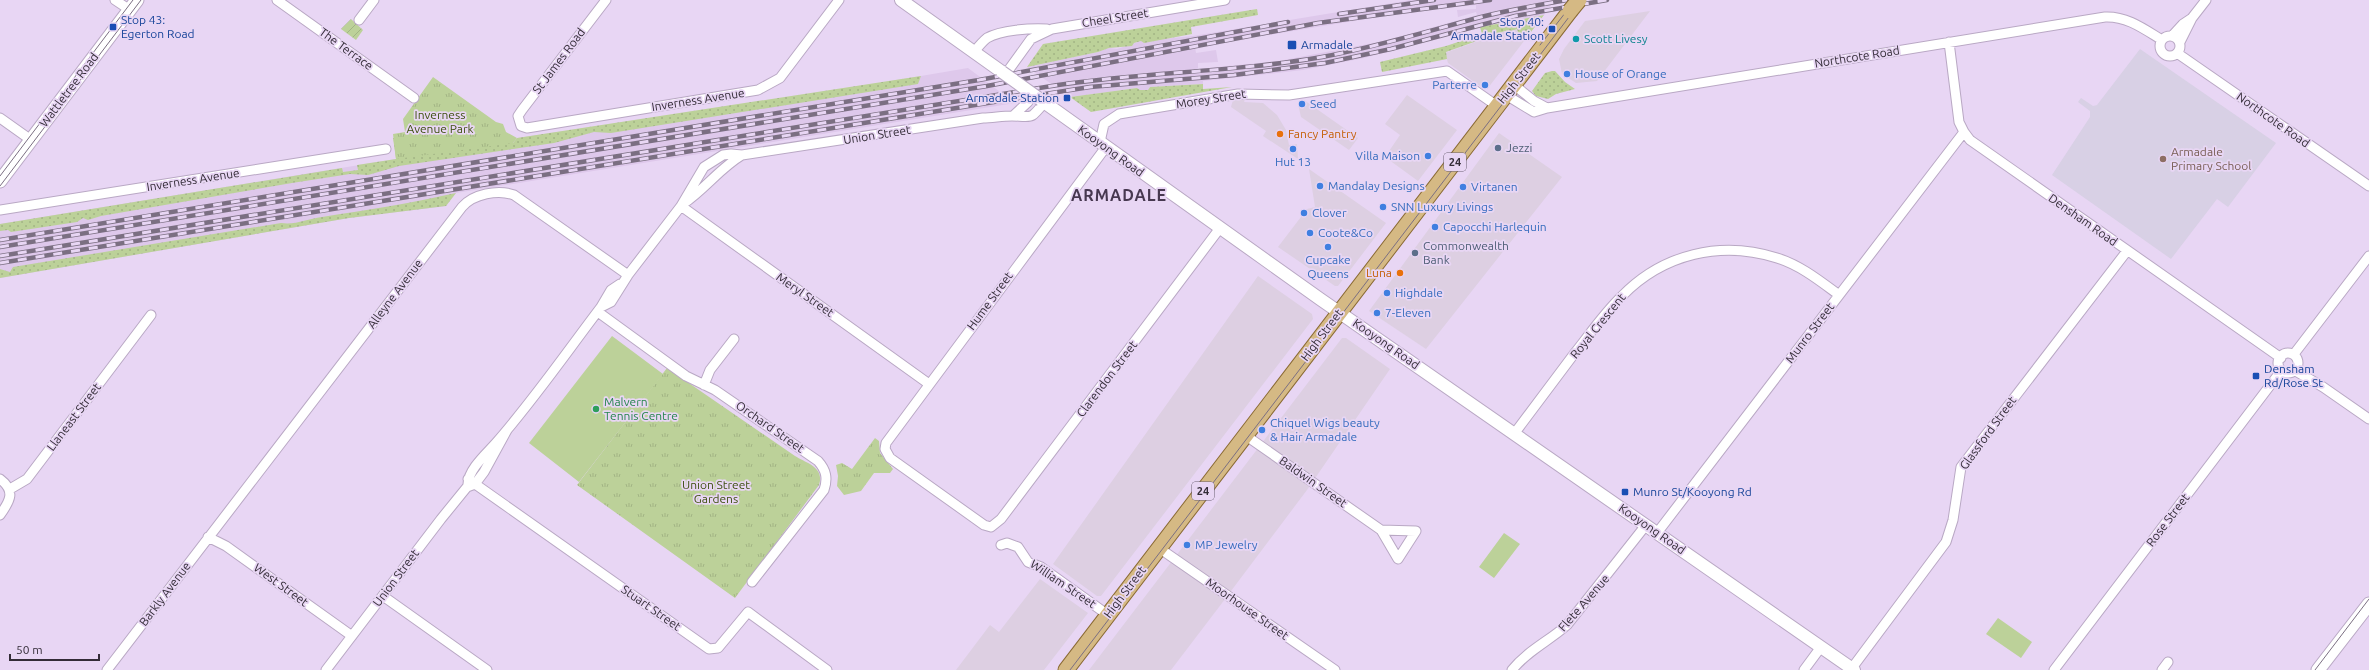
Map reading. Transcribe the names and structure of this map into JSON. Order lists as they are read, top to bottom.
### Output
{
  "streets": {
    "main road": ["High Street", "Wattletree Road", "24"],
    "street": [
      "Cheel Street",
      "The Terrace",
      "Northcote Road",
      "St James Road",
      "Morey Street",
      "Inverness Avenue",
      "Union Street",
      "Kooyong Road",
      "Densham Road",
      "Alleyne Avenue",
      "Meryl Street",
      "Hume Street",
      "Royal Crescent",
      "Munro Street",
      "Clarendon Street",
      "Llaneast Street",
      "Orchard Street",
      "Glassford Street",
      "Baldwin Street",
      "Rose Street",
      "William Street",
      "West Street",
      "Barkly Avenue",
      "Flete Avenue",
      "Stuart Street",
      "Moorhouse Street"
    ]
  },
  "crossings": [
    ["Cheel Street", "Kooyong Road"],
    ["Northcote Road", "High Street"],
    ["Northcote Road", "Morey Street"],
    ["Northcote Road", "Densham Road"],
    ["St James Road", "Inverness Avenue"],
    ["High Street", "Morey Street"],
    ["High Street", "Kooyong Road"],
    ["High Street", "Baldwin Street"],
    ["High Street", "William Street"],
    ["High Street", "Moorhouse Street"],
    ["Morey Street", "Kooyong Road"],
    ["Morey Street", "Hume Street"],
    ["Union Street", "Kooyong Road"],
    ["Union Street", "Alleyne Avenue"],
    ["Union Street", "Meryl Street"],
    ["Union Street", "Orchard Street"],
    ["Union Street", "West Street"],
    ["Union Street", "Stuart Street"],
    ["Kooyong Road", "Hume Street"],
    ["Kooyong Road", "Royal Crescent"],
    ["Kooyong Road", "Munro Street"],
    ["Kooyong Road", "Clarendon Street"],
    ["Kooyong Road", "Glassford Street"],
    ["Kooyong Road", "Flete Avenue"],
    ["Densham Road", "Munro Street"],
    ["Densham Road", "Glassford Street"],
    ["Densham Road", "Rose Street"],
    ["Alleyne Avenue", "West Street"],
    ["Alleyne Avenue", "Barkly Avenue"],
    ["Meryl Street", "Hume Street"],
    ["Hume Street", "Clarendon Street"],
    ["Royal Crescent", "Munro Street"],
    ["West Street", "Barkly Avenue"]
  ],
  "districts": ["ARMADALE"],
  "parks": ["Inverness Avenue Park", "Union Street Gardens"],
  "places": {
    "transit": [
      "Stop 43: Egerton Road",
      "Stop 40: Armadale Station",
      "Armadale",
      "Armadale Station",
      "Densham Rd/Rose St",
      "Munro St/Kooyong Rd"
    ],
    "other": [
      "Scott Livesy",
      "House of Orange",
      "Parterre",
      "Seed",
      "Fancy Pantry",
      "Jezzi",
      "Hut 13",
      "Villa Maison",
      "Armadale Primary School",
      "Mandalay Designs",
      "Virtanen",
      "SNN Luxury Livings",
      "Clover",
      "Capocchi Harlequin",
      "Coote&Co",
      "Cupcake Queens",
      "Commonwealth Bank",
      "Luna",
      "Highdale",
      "7-Eleven",
      "Malvern Tennis Centre",
      "Chiquel Wigs beauty & Hair Armadale",
      "MP Jewelry"
    ]
  },
  "scale_bar": "50 m"
}
